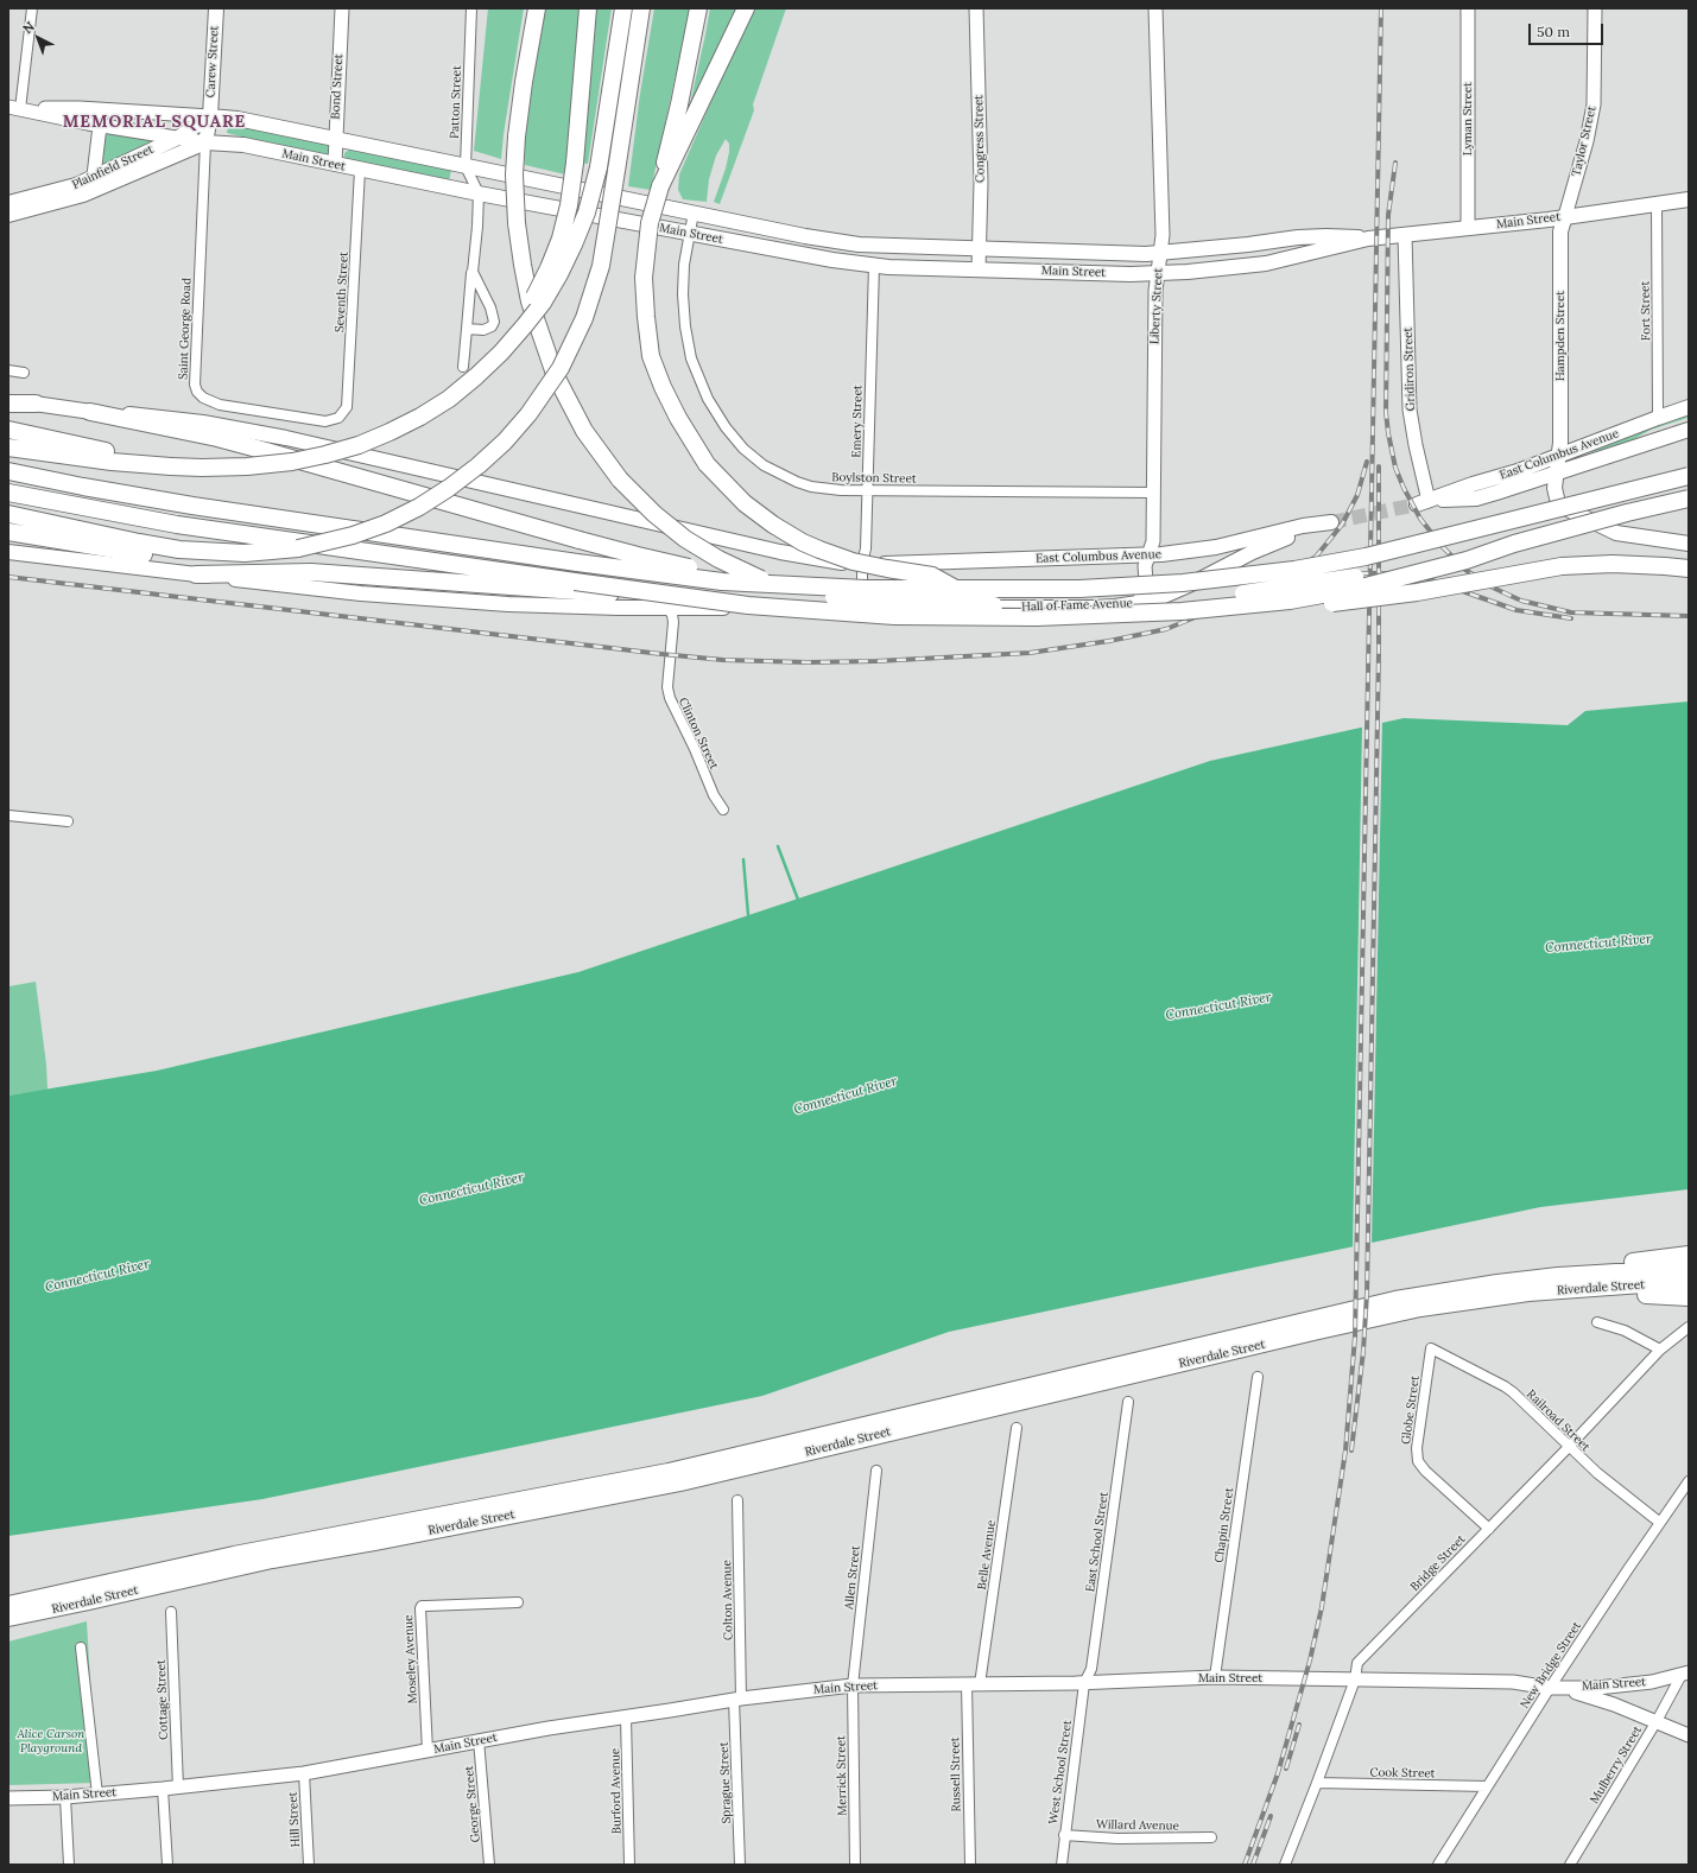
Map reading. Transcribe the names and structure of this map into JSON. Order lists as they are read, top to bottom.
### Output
{
  "streets": {
    "highway": ["Riverdale Street"],
    "main road": [
      "Carew Street",
      "Bond Street",
      "Lyman Street",
      "Congress Street",
      "Taylor Street",
      "Main Street",
      "Plainfield Street",
      "Liberty Street",
      "Hampden Street",
      "Gridiron Street",
      "East Columbus Avenue",
      "Hall of Fame Avenue"
    ],
    "street": [
      "Patton Street",
      "Seventh Street",
      "Fort Street",
      "Saint George Road",
      "Emery Street",
      "Boylston Street",
      "Clinton Street",
      "Globe Street",
      "Railroad Street",
      "Chapin Street",
      "East School Street",
      "Belle Avenue",
      "Bridge Street",
      "Allen Street",
      "Colton Avenue",
      "Moseley Avenue",
      "New Bridge Street",
      "Cottage Street",
      "Mulberry Street",
      "West School Street",
      "Cook Street",
      "Russell Street",
      "Merrick Street",
      "Sprague Street",
      "Burford Avenue",
      "George Street",
      "Hill Street",
      "Willard Avenue"
    ]
  },
  "crossings": [
    ["Carew Street", "Main Street"],
    ["Carew Street", "Plainfield Street"],
    ["Carew Street", "Saint George Road"],
    ["Bond Street", "Main Street"],
    ["Patton Street", "Main Street"],
    ["Lyman Street", "Main Street"],
    ["Congress Street", "Main Street"],
    ["Taylor Street", "Main Street"],
    ["Taylor Street", "Hampden Street"],
    ["Main Street", "Plainfield Street"],
    ["Main Street", "Seventh Street"],
    ["Main Street", "Liberty Street"],
    ["Main Street", "Fort Street"],
    ["Main Street", "Saint George Road"],
    ["Main Street", "Hampden Street"],
    ["Main Street", "Gridiron Street"],
    ["Main Street", "Emery Street"],
    ["Main Street", "Boylston Street"],
    ["Main Street", "Chapin Street"],
    ["Main Street", "East School Street"],
    ["Main Street", "Belle Avenue"],
    ["Main Street", "Bridge Street"],
    ["Main Street", "Allen Street"],
    ["Main Street", "Colton Avenue"],
    ["Main Street", "Moseley Avenue"],
    ["Main Street", "New Bridge Street"],
    ["Main Street", "Cottage Street"],
    ["Main Street", "Mulberry Street"],
    ["Main Street", "West School Street"],
    ["Main Street", "Russell Street"],
    ["Main Street", "Merrick Street"],
    ["Main Street", "Sprague Street"],
    ["Main Street", "Burford Avenue"],
    ["Main Street", "George Street"],
    ["Main Street", "Hill Street"],
    ["Plainfield Street", "Saint George Road"],
    ["Seventh Street", "Saint George Road"],
    ["Liberty Street", "East Columbus Avenue"],
    ["Liberty Street", "Boylston Street"],
    ["Liberty Street", "Hall of Fame Avenue"],
    ["Fort Street", "East Columbus Avenue"],
    ["Hampden Street", "East Columbus Avenue"],
    ["Gridiron Street", "East Columbus Avenue"],
    ["Emery Street", "East Columbus Avenue"],
    ["Emery Street", "Boylston Street"],
    ["Emery Street", "Hall of Fame Avenue"],
    ["East Columbus Avenue", "Hall of Fame Avenue"],
    ["Hall of Fame Avenue", "Clinton Street"],
    ["Globe Street", "Railroad Street"],
    ["Globe Street", "Bridge Street"],
    ["Railroad Street", "Bridge Street"],
    ["Railroad Street", "New Bridge Street"],
    ["East School Street", "West School Street"],
    ["Belle Avenue", "Russell Street"],
    ["Bridge Street", "Cook Street"],
    ["Allen Street", "Merrick Street"],
    ["Colton Avenue", "Sprague Street"],
    ["New Bridge Street", "Cook Street"],
    ["West School Street", "Willard Avenue"]
  ],
  "districts": ["MEMORIAL SQUARE"],
  "water": ["Connecticut River"],
  "parks": ["Alice Carson Playground"],
  "scale_bar": "50 m",
  "north": "top left"
}
